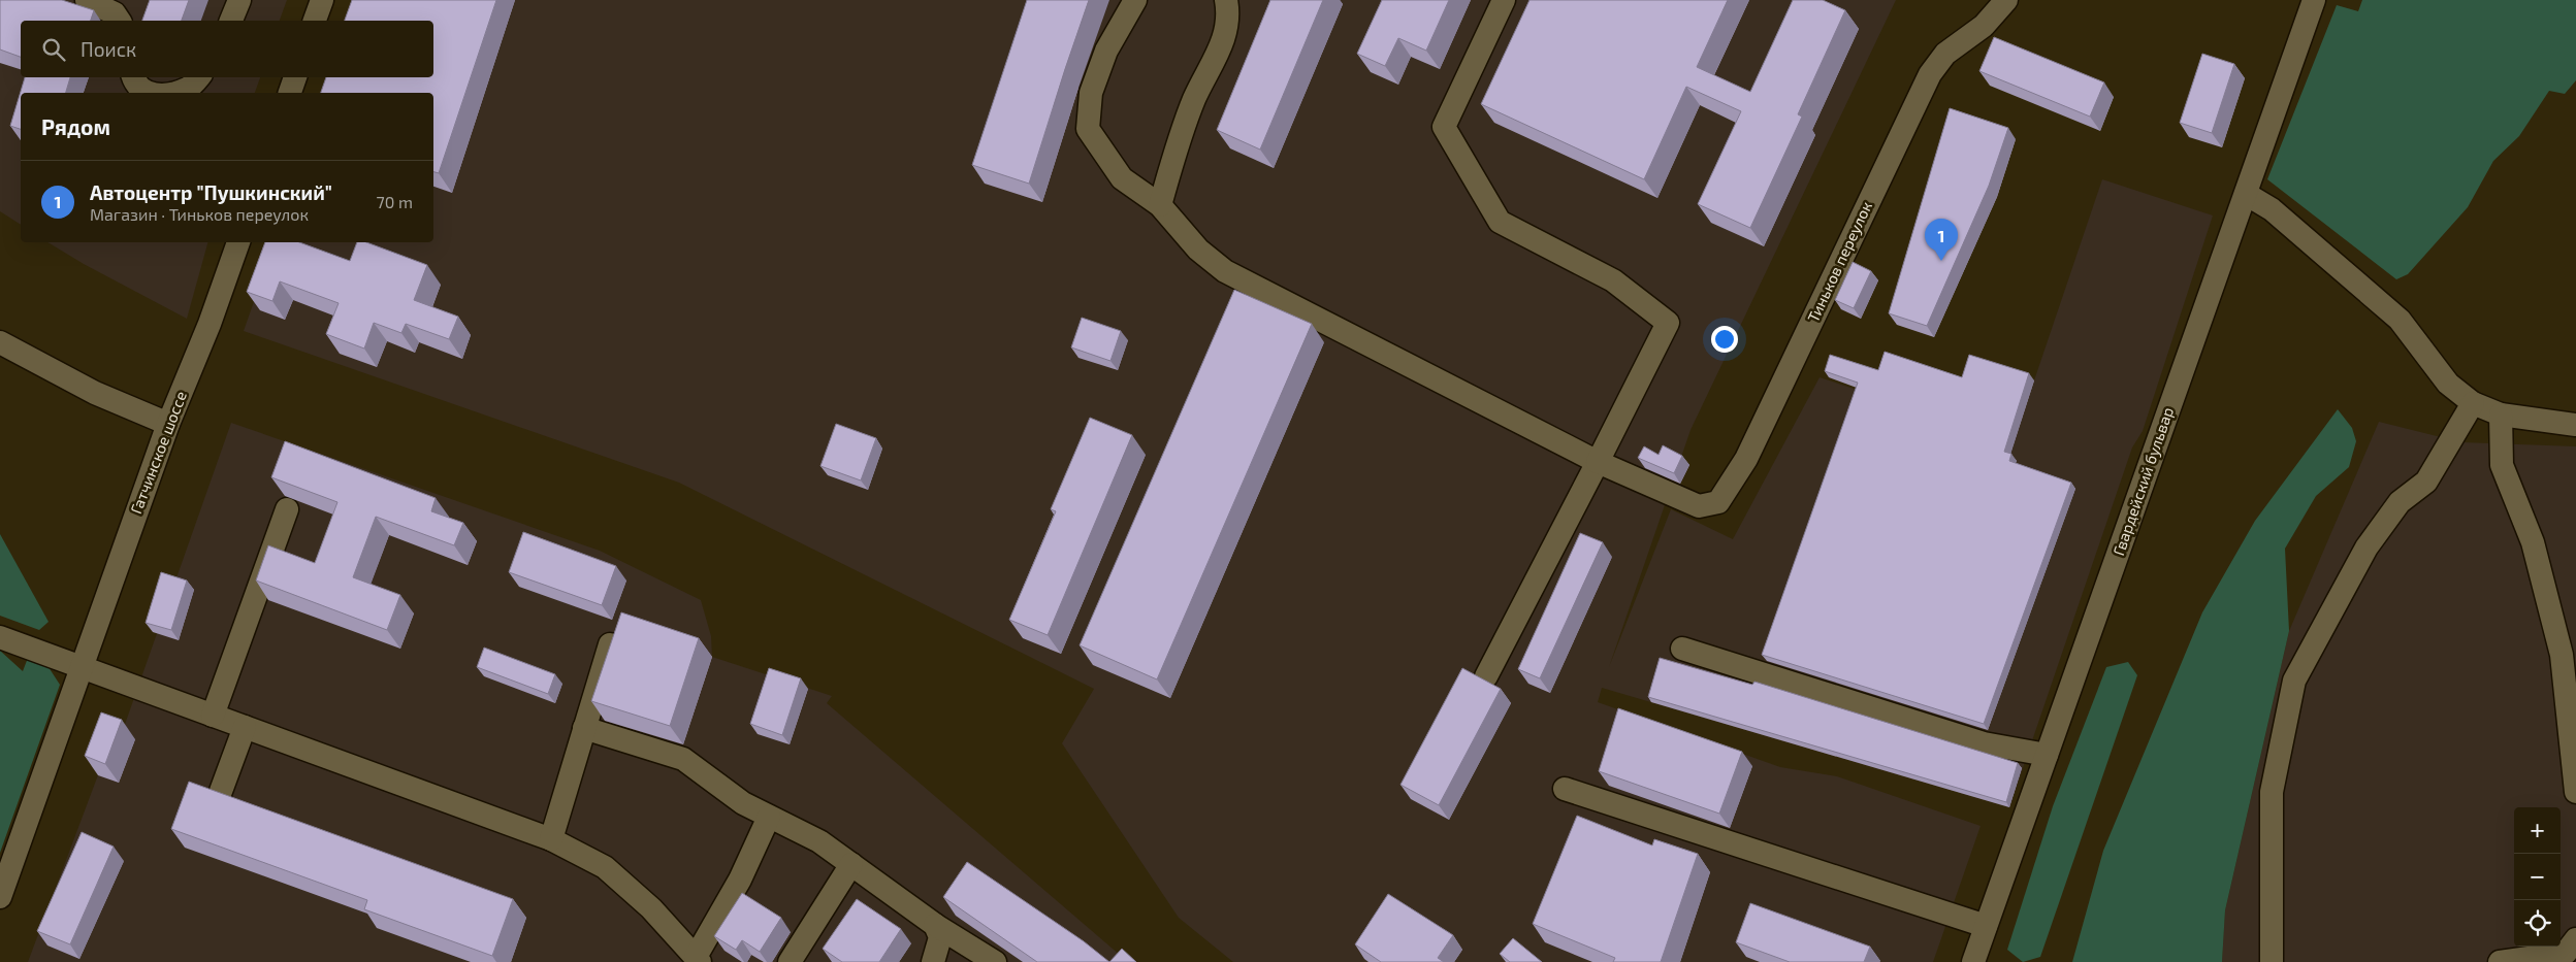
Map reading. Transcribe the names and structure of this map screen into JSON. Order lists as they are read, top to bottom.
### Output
{
  "streets": {
    "street": ["Тиньков переулок", "Гатчинское шоссе", "Гвардейский бульвар"]
  },
  "page": {
    "search": "Поиск",
    "heading": "Рядом",
    "list": [
      {
        "mark": "1",
        "name": "Автоцентр \"Пушкинский\"",
        "note": "Магазин · Тиньков переулок",
        "value": "70 m"
      }
    ],
    "pins": "1",
    "map_buttons": ["+", "−"]
  }
}
